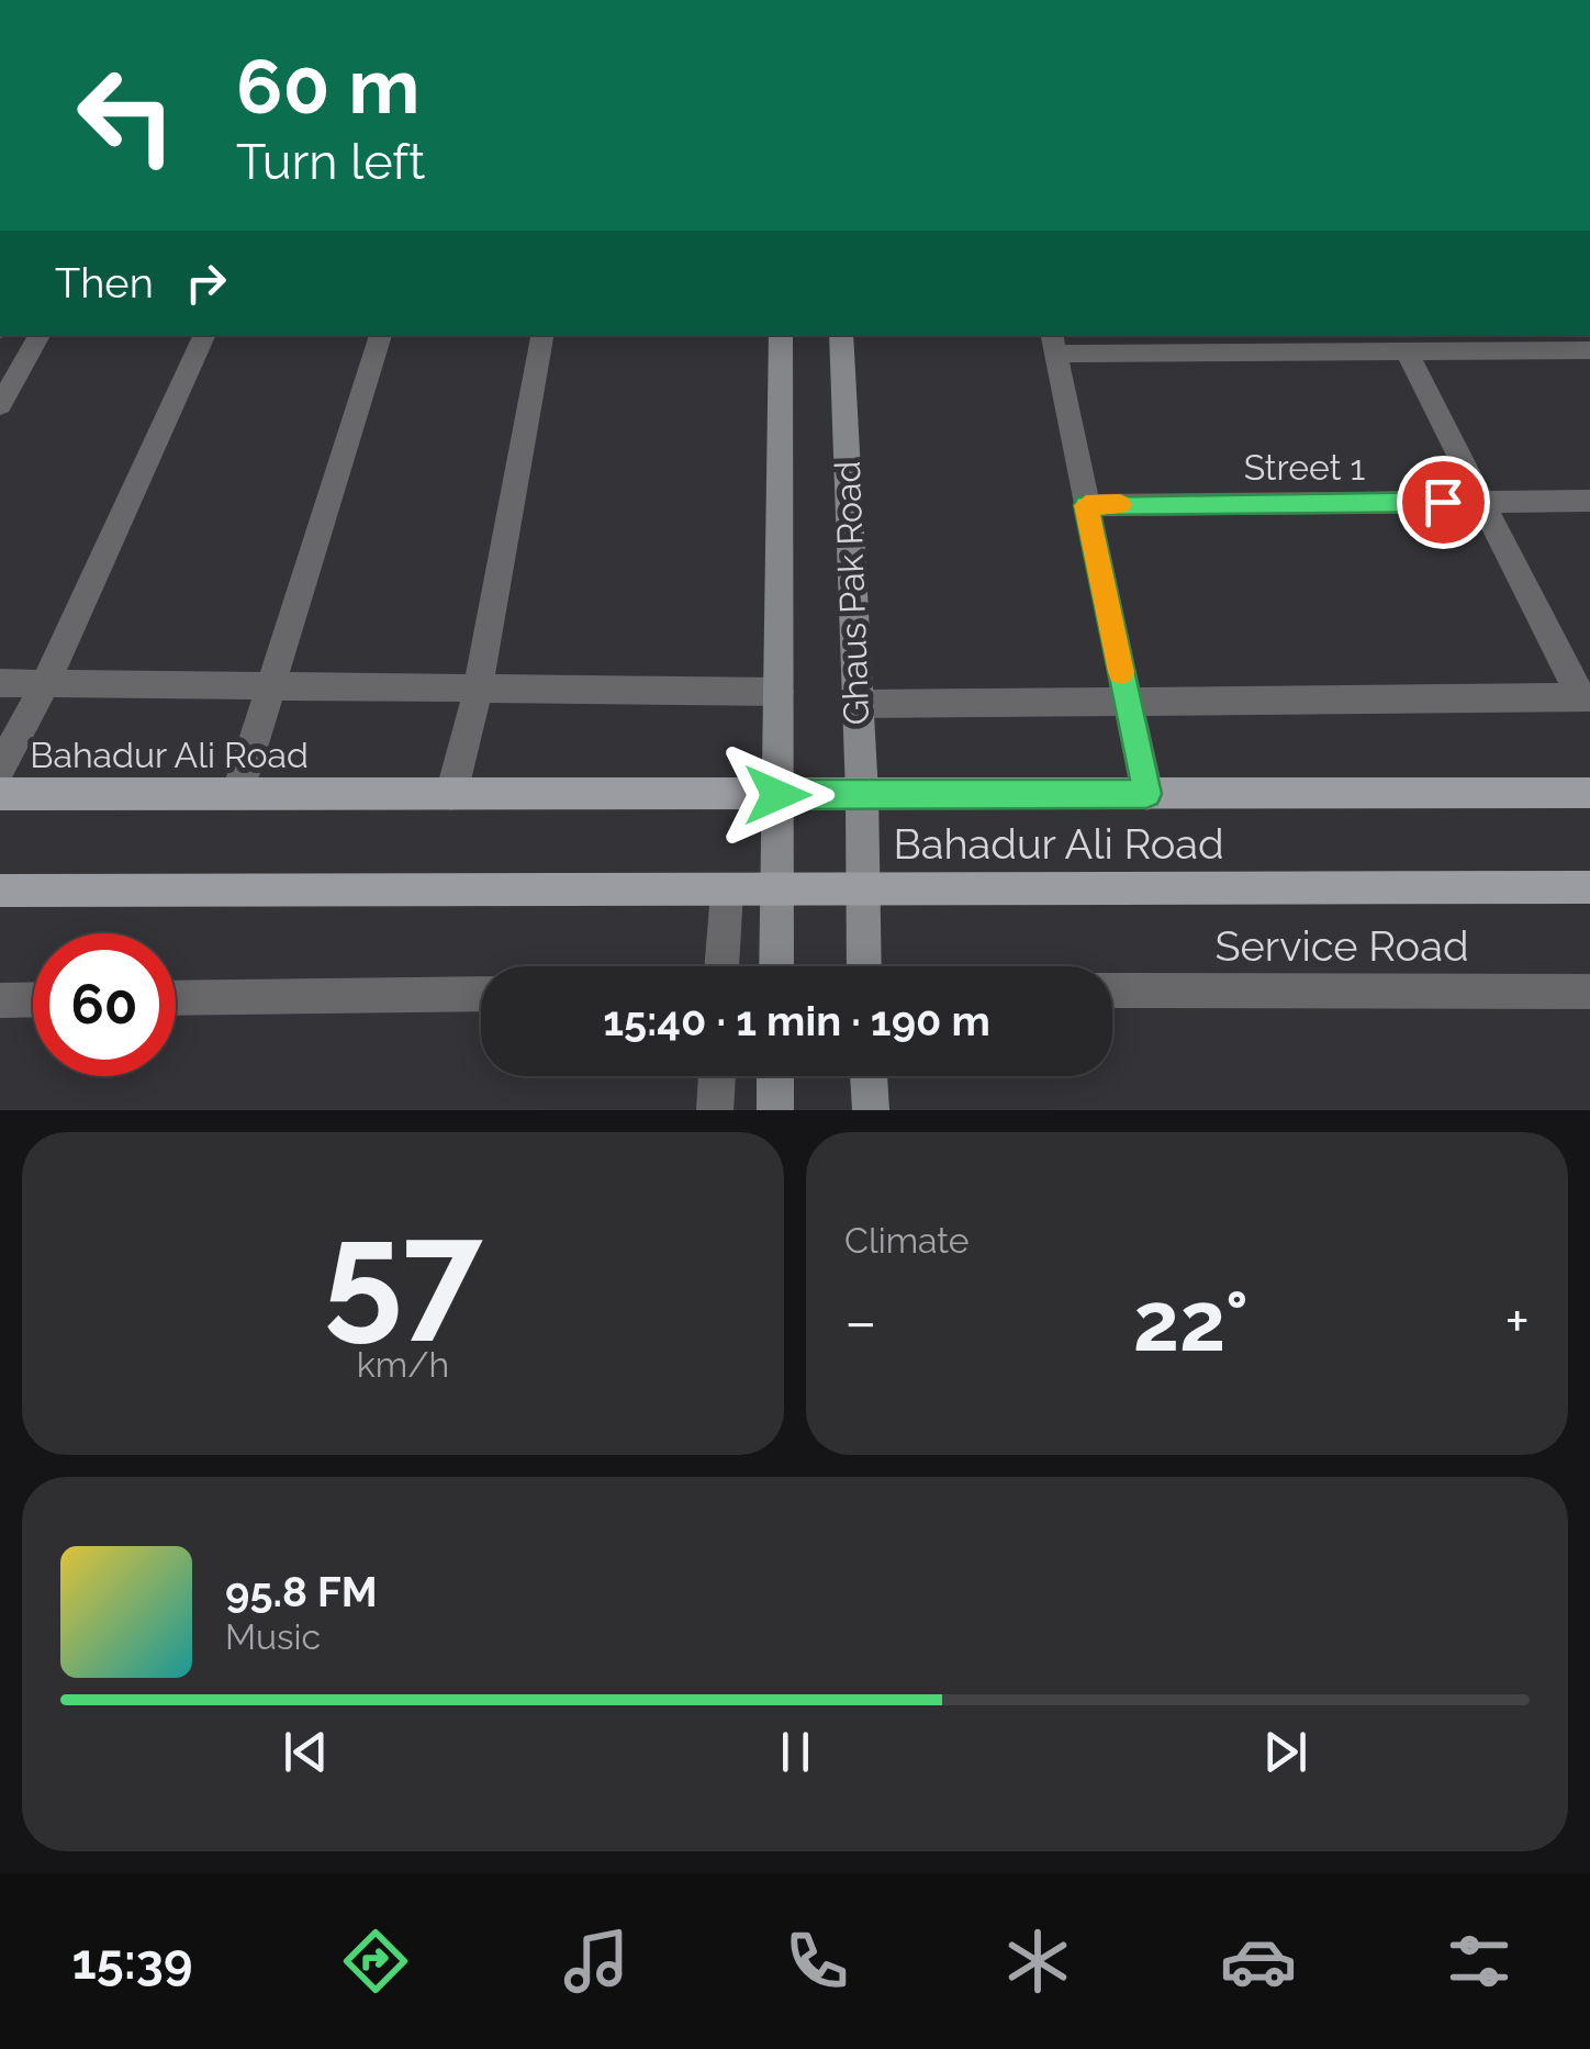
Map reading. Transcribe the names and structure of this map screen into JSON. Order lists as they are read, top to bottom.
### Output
{
  "streets": {
    "main road": ["Ghaus Pak Road", "Bahadur Ali Road"],
    "street": ["Street 1", "Service Road"]
  },
  "crossings": [
    ["Ghaus Pak Road", "Bahadur Ali Road"]
  ],
  "page": {
    "turn": ["60 m", "Turn left"],
    "then": "Then",
    "limit": "60",
    "trip": "15:40 · 1 min · 190 m",
    "tile": [
      ["57", "km/h"],
      "Climate"
    ],
    "heat": ["−", "22°", "+"],
    "song": ["95.8 FM", "Music"],
    "tabs": "15:39"
  }
}
